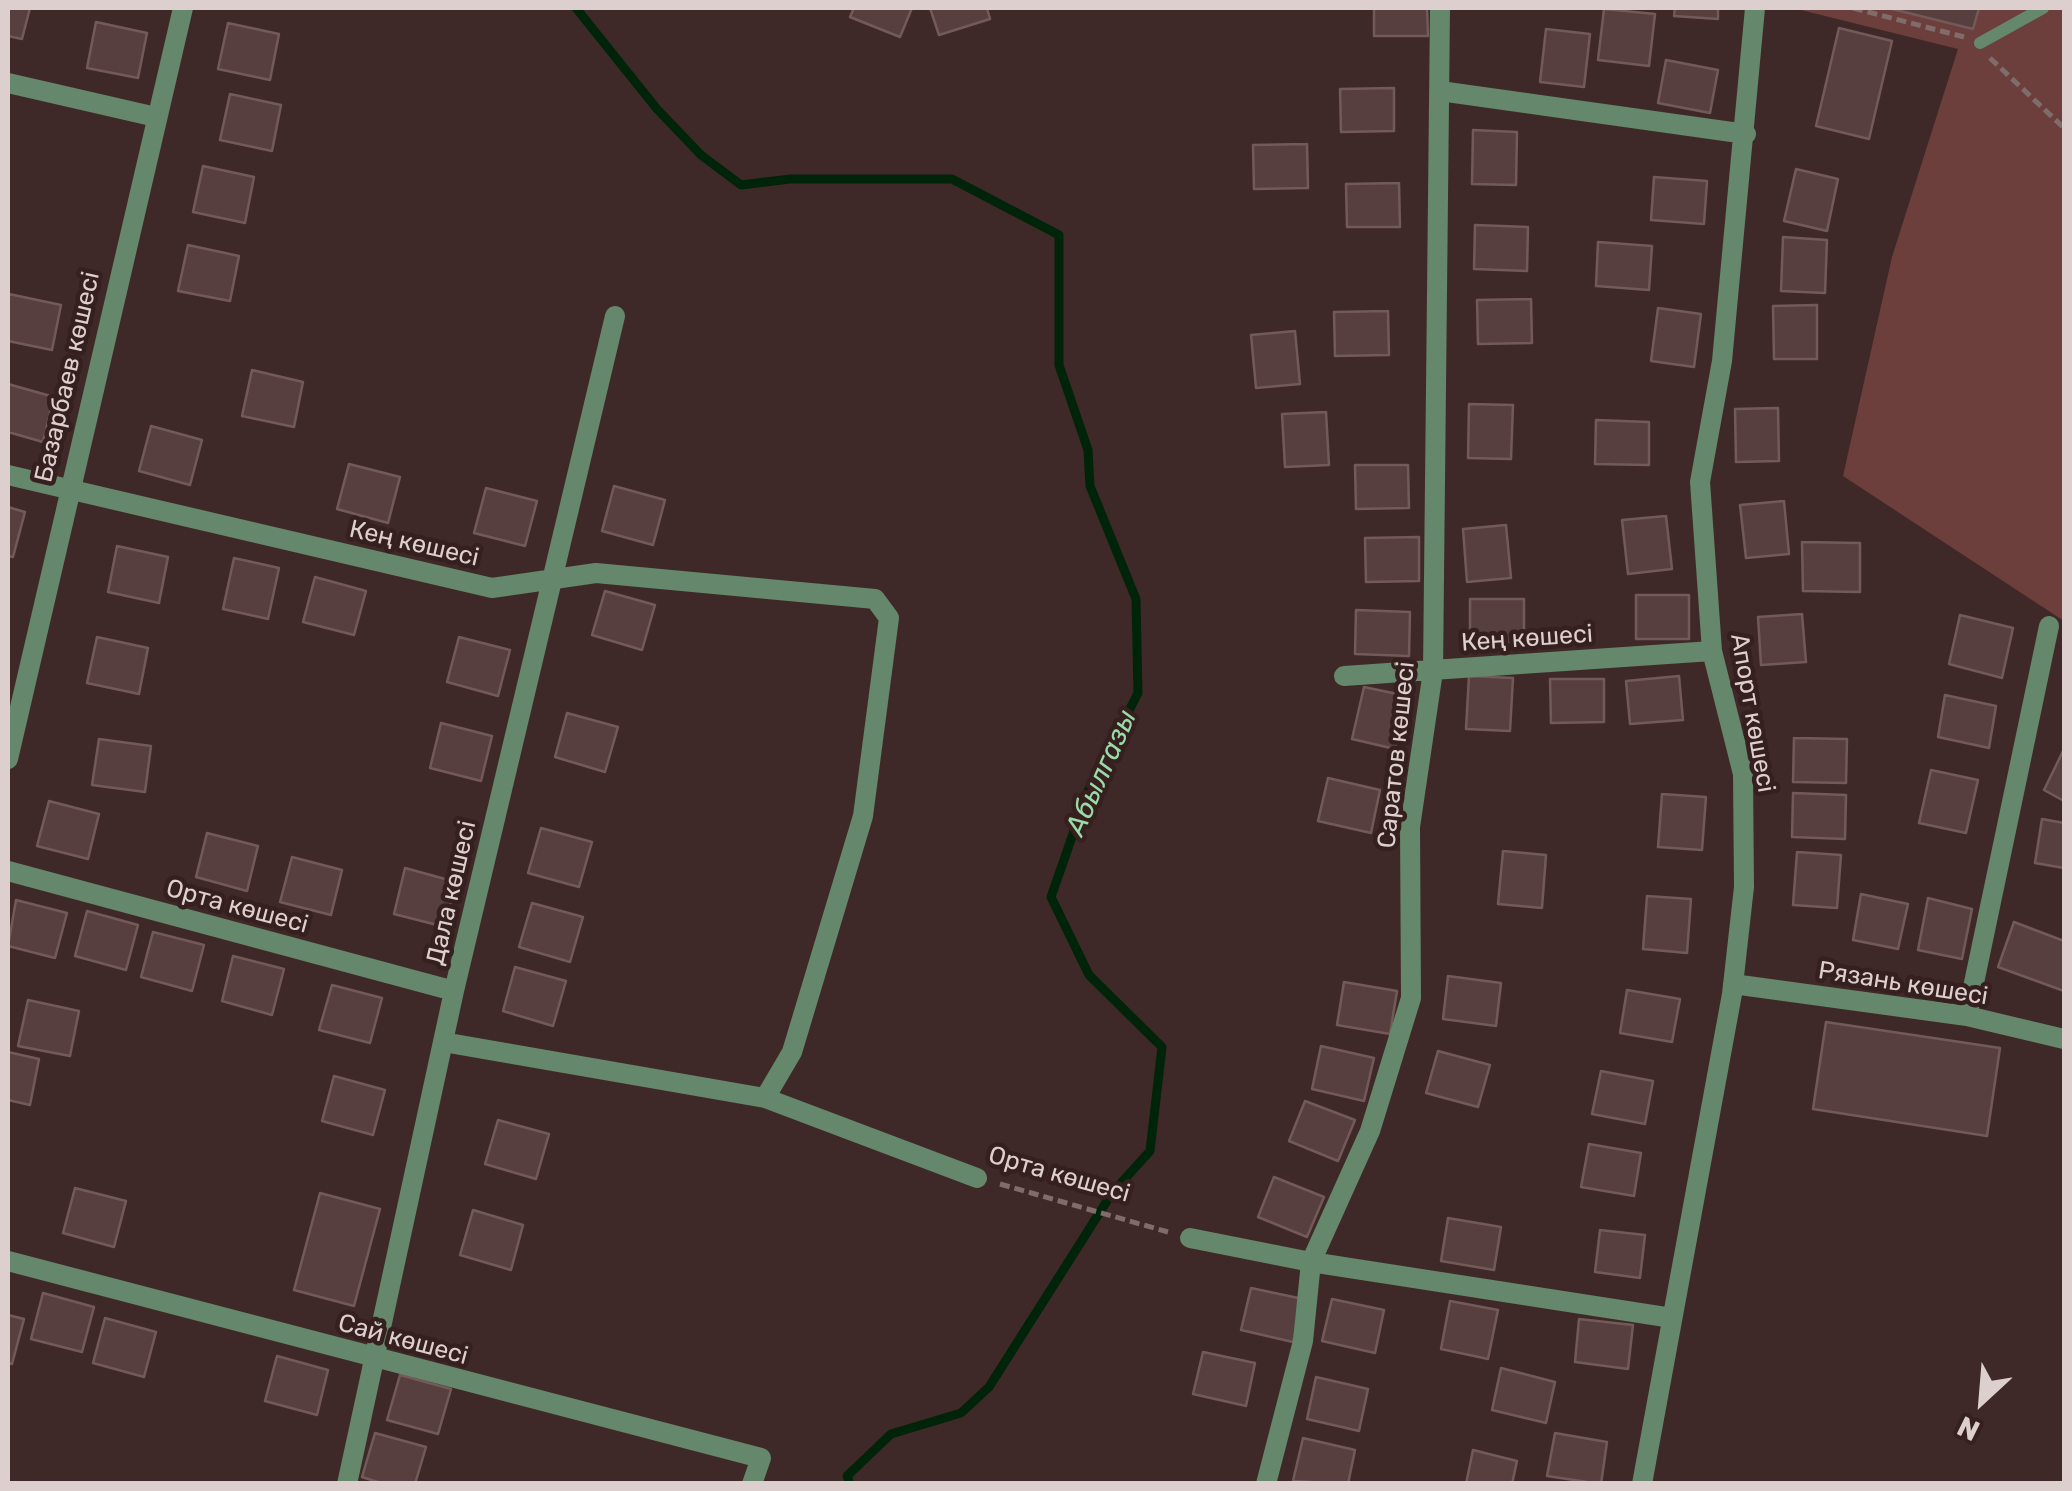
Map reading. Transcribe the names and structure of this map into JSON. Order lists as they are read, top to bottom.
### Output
{
  "streets": {
    "street": [
      "Базарбаев көшесі",
      "Кең көшесі",
      "Апорт көшесі",
      "Саратов көшесі",
      "Дала көшесі",
      "Орта көшесі",
      "Рязань көшесі",
      "Сай көшесі"
    ]
  },
  "crossings": [
    ["Базарбаев көшесі", "Кең көшесі"],
    ["Кең көшесі", "Апорт көшесі"],
    ["Кең көшесі", "Саратов көшесі"],
    ["Кең көшесі", "Дала көшесі"],
    ["Кең көшесі", "Орта көшесі"],
    ["Апорт көшесі", "Рязань көшесі"],
    ["Дала көшесі", "Орта көшесі"],
    ["Дала көшесі", "Сай көшесі"]
  ],
  "water": ["Абылгазы"],
  "north": "bottom left"
}
